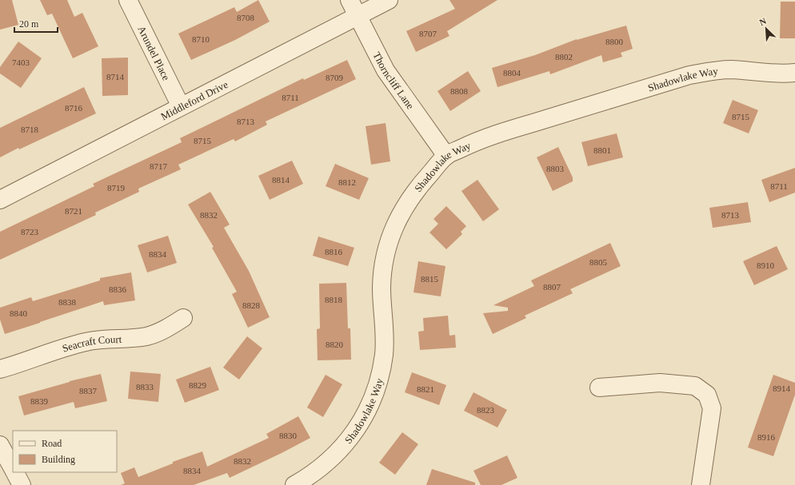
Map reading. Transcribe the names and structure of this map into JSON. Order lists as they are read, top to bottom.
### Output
{
  "streets": {
    "street": [
      "Arundel Place",
      "Thorncliff Lane",
      "Shadowlake Way",
      "Middleford Drive",
      "Seacraft Court"
    ]
  },
  "crossings": [
    ["Arundel Place", "Middleford Drive"],
    ["Thorncliff Lane", "Shadowlake Way"],
    ["Thorncliff Lane", "Middleford Drive"]
  ],
  "house_numbers": [
    "8708",
    "8707",
    "8710",
    "8800",
    "8802",
    "7403",
    "8804",
    "8714",
    "8709",
    "8808",
    "8711",
    "8716",
    "8715",
    "8713",
    "8718",
    "8715",
    "8801",
    "8717",
    "8803",
    "8814",
    "8812",
    "8711",
    "8719",
    "8721",
    "8832",
    "8713",
    "8723",
    "8816",
    "8834",
    "8805",
    "8910",
    "8815",
    "8807",
    "8836",
    "8818",
    "8838",
    "8828",
    "8840",
    "8820",
    "8829",
    "8833",
    "8914",
    "8821",
    "8837",
    "8839",
    "8823",
    "8830",
    "8916",
    "8832",
    "8834"
  ],
  "legend": ["Road", "Building"],
  "scale_bar": "20 m",
  "north": "top left"
}
